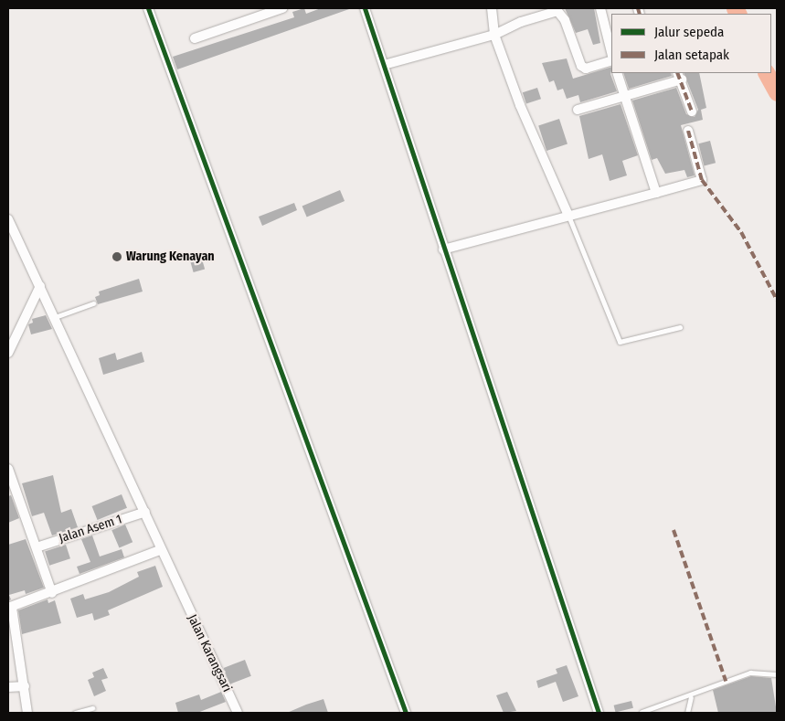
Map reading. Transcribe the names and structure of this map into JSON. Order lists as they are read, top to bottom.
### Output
{
  "streets": {
    "street": ["Jalan Asem 1", "Jalan Karangsari"]
  },
  "crossings": [
    ["Jalan Asem 1", "Jalan Karangsari"]
  ],
  "places": ["Warung Kenayan"],
  "legend": ["Jalur sepeda", "Jalan setapak"]
}
